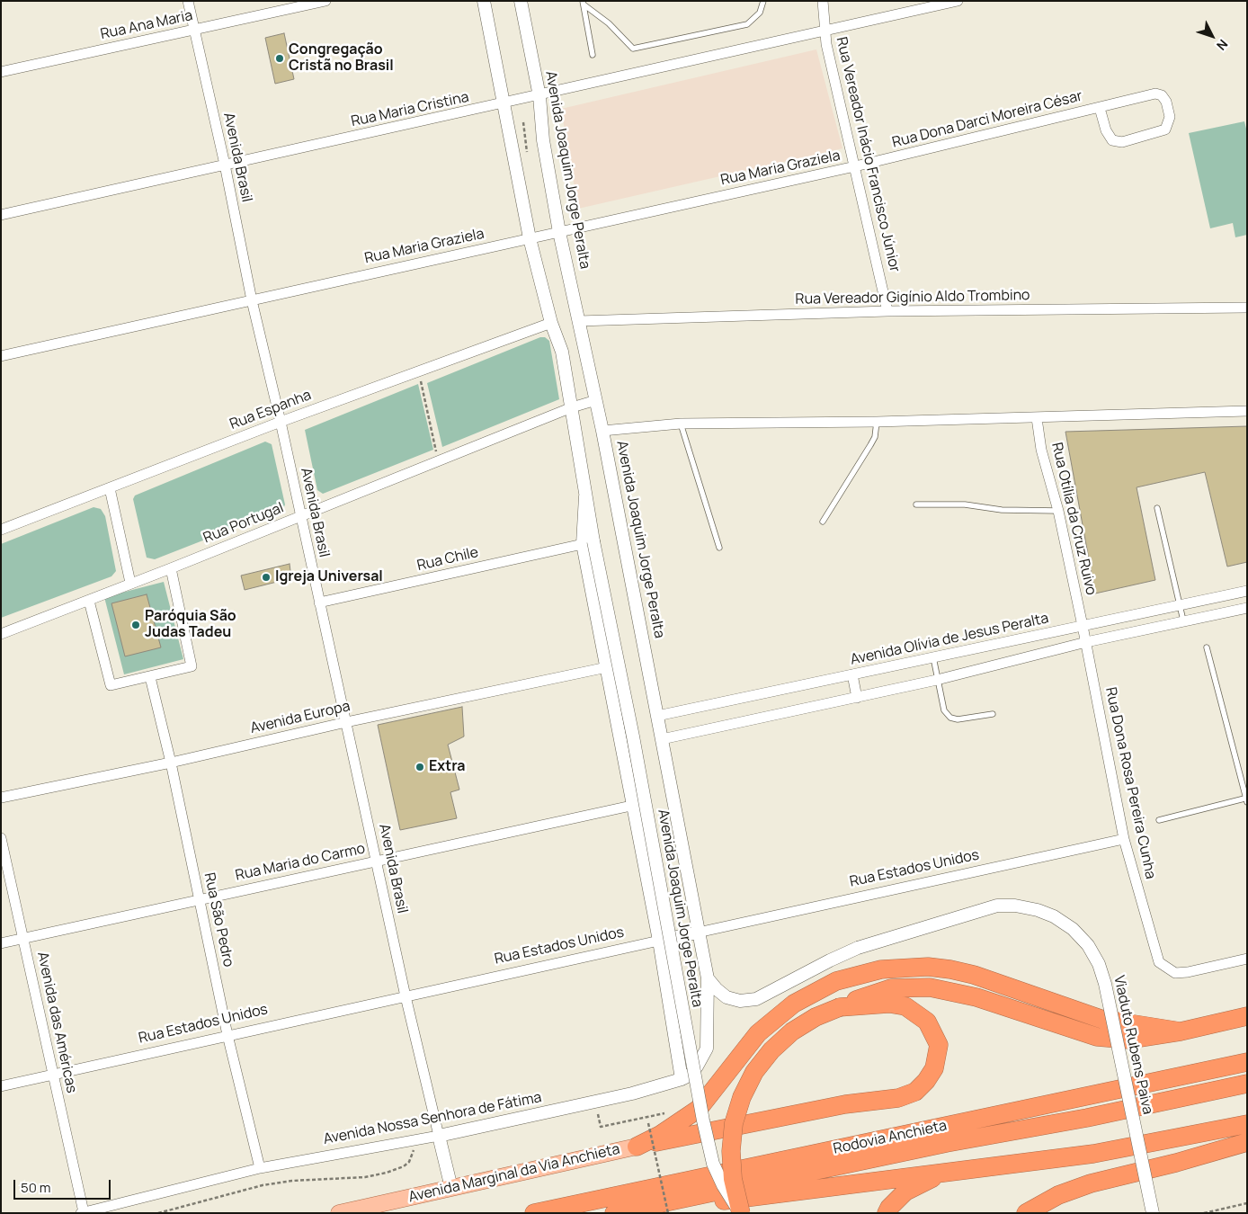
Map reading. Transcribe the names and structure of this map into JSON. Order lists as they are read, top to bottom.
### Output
{
  "streets": {
    "highway": ["Rodovia Anchieta"],
    "main road": ["Avenida Marginal da Via Anchieta"],
    "street": [
      "Rua Ana Maria",
      "Rua Maria Cristina",
      "Rua Dona Darci Moreira César",
      "Rua Vereador Inácio Francisco Júnior",
      "Avenida Brasil",
      "Rua Maria Graziela",
      "Avenida Joaquim Jorge Peralta",
      "Rua Vereador Gigínio Aldo Trombino",
      "Rua Espanha",
      "Rua Otília da Cruz Ruivo",
      "Rua Portugal",
      "Rua Chile",
      "Avenida Olívia de Jesus Peralta",
      "Avenida Europa",
      "Rua Dona Rosa Pereira Cunha",
      "Rua Maria do Carmo",
      "Rua Estados Unidos",
      "Rua São Pedro",
      "Avenida das Américas",
      "Viaduto Rubens Paiva",
      "Avenida Nossa Senhora de Fátima"
    ]
  },
  "crossings": [
    ["Rua Ana Maria", "Avenida Brasil"],
    ["Rua Maria Cristina", "Rua Vereador Inácio Francisco Júnior"],
    ["Rua Maria Cristina", "Avenida Brasil"],
    ["Rua Maria Cristina", "Avenida Joaquim Jorge Peralta"],
    ["Rua Dona Darci Moreira César", "Rua Vereador Inácio Francisco Júnior"],
    ["Rua Dona Darci Moreira César", "Rua Maria Graziela"],
    ["Rua Vereador Inácio Francisco Júnior", "Rua Maria Graziela"],
    ["Rua Vereador Inácio Francisco Júnior", "Rua Vereador Gigínio Aldo Trombino"],
    ["Avenida Brasil", "Rua Maria Graziela"],
    ["Avenida Brasil", "Rua Espanha"],
    ["Avenida Brasil", "Rua Portugal"],
    ["Avenida Brasil", "Rua Chile"],
    ["Avenida Brasil", "Avenida Europa"],
    ["Avenida Brasil", "Rua Maria do Carmo"],
    ["Avenida Brasil", "Rua Estados Unidos"],
    ["Avenida Brasil", "Avenida Nossa Senhora de Fátima"],
    ["Rua Maria Graziela", "Avenida Joaquim Jorge Peralta"],
    ["Avenida Joaquim Jorge Peralta", "Rua Vereador Gigínio Aldo Trombino"],
    ["Avenida Joaquim Jorge Peralta", "Rua Espanha"],
    ["Avenida Joaquim Jorge Peralta", "Rua Portugal"],
    ["Avenida Joaquim Jorge Peralta", "Rua Chile"],
    ["Avenida Joaquim Jorge Peralta", "Avenida Olívia de Jesus Peralta"],
    ["Avenida Joaquim Jorge Peralta", "Avenida Europa"],
    ["Avenida Joaquim Jorge Peralta", "Rua Maria do Carmo"],
    ["Avenida Joaquim Jorge Peralta", "Rua Estados Unidos"],
    ["Avenida Joaquim Jorge Peralta", "Viaduto Rubens Paiva"],
    ["Avenida Joaquim Jorge Peralta", "Avenida Nossa Senhora de Fátima"],
    ["Rua Otília da Cruz Ruivo", "Avenida Olívia de Jesus Peralta"],
    ["Rua Otília da Cruz Ruivo", "Rua Dona Rosa Pereira Cunha"],
    ["Avenida Olívia de Jesus Peralta", "Rua Dona Rosa Pereira Cunha"],
    ["Avenida Europa", "Rua São Pedro"],
    ["Rua Dona Rosa Pereira Cunha", "Rua Estados Unidos"],
    ["Rua Maria do Carmo", "Rua São Pedro"],
    ["Rua Maria do Carmo", "Avenida das Américas"],
    ["Rua Estados Unidos", "Rua São Pedro"],
    ["Rua Estados Unidos", "Avenida das Américas"],
    ["Rua São Pedro", "Avenida Nossa Senhora de Fátima"],
    ["Avenida das Américas", "Avenida Nossa Senhora de Fátima"]
  ],
  "places": [
    "Congregação Cristã no Brasil",
    "Igreja Universal",
    "Paróquia São Judas Tadeu",
    "Extra"
  ],
  "scale_bar": "50 m",
  "north": "bottom right"
}
